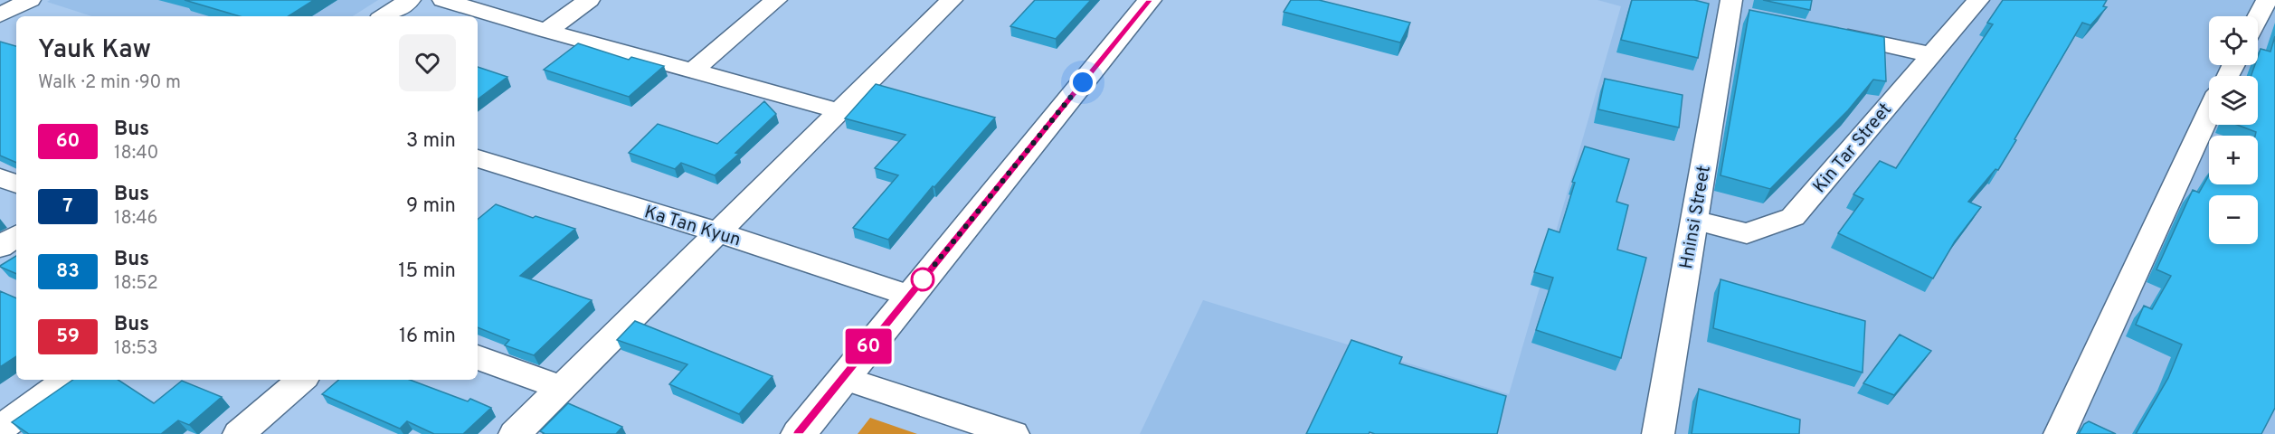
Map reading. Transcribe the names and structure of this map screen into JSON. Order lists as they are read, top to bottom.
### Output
{
  "streets": {
    "street": ["Kin Tar Street", "Hninsi Street", "Ka Tan Kyun"]
  },
  "crossings": [
    ["Kin Tar Street", "Hninsi Street"]
  ],
  "lines": ["bus line 60"],
  "page": {
    "on_map": "60",
    "map_buttons": ["+", "−"],
    "heading": ["Yauk Kaw", "Walk · 2 min · 90 m"],
    "list": [
      {
        "mark": "60",
        "name": "Bus",
        "note": "18:40",
        "value": "3 min"
      },
      {
        "mark": "7",
        "name": "Bus",
        "note": "18:46",
        "value": "9 min"
      },
      {
        "mark": "83",
        "name": "Bus",
        "note": "18:52",
        "value": "15 min"
      },
      {
        "mark": "59",
        "name": "Bus",
        "note": "18:53",
        "value": "16 min"
      }
    ]
  }
}
